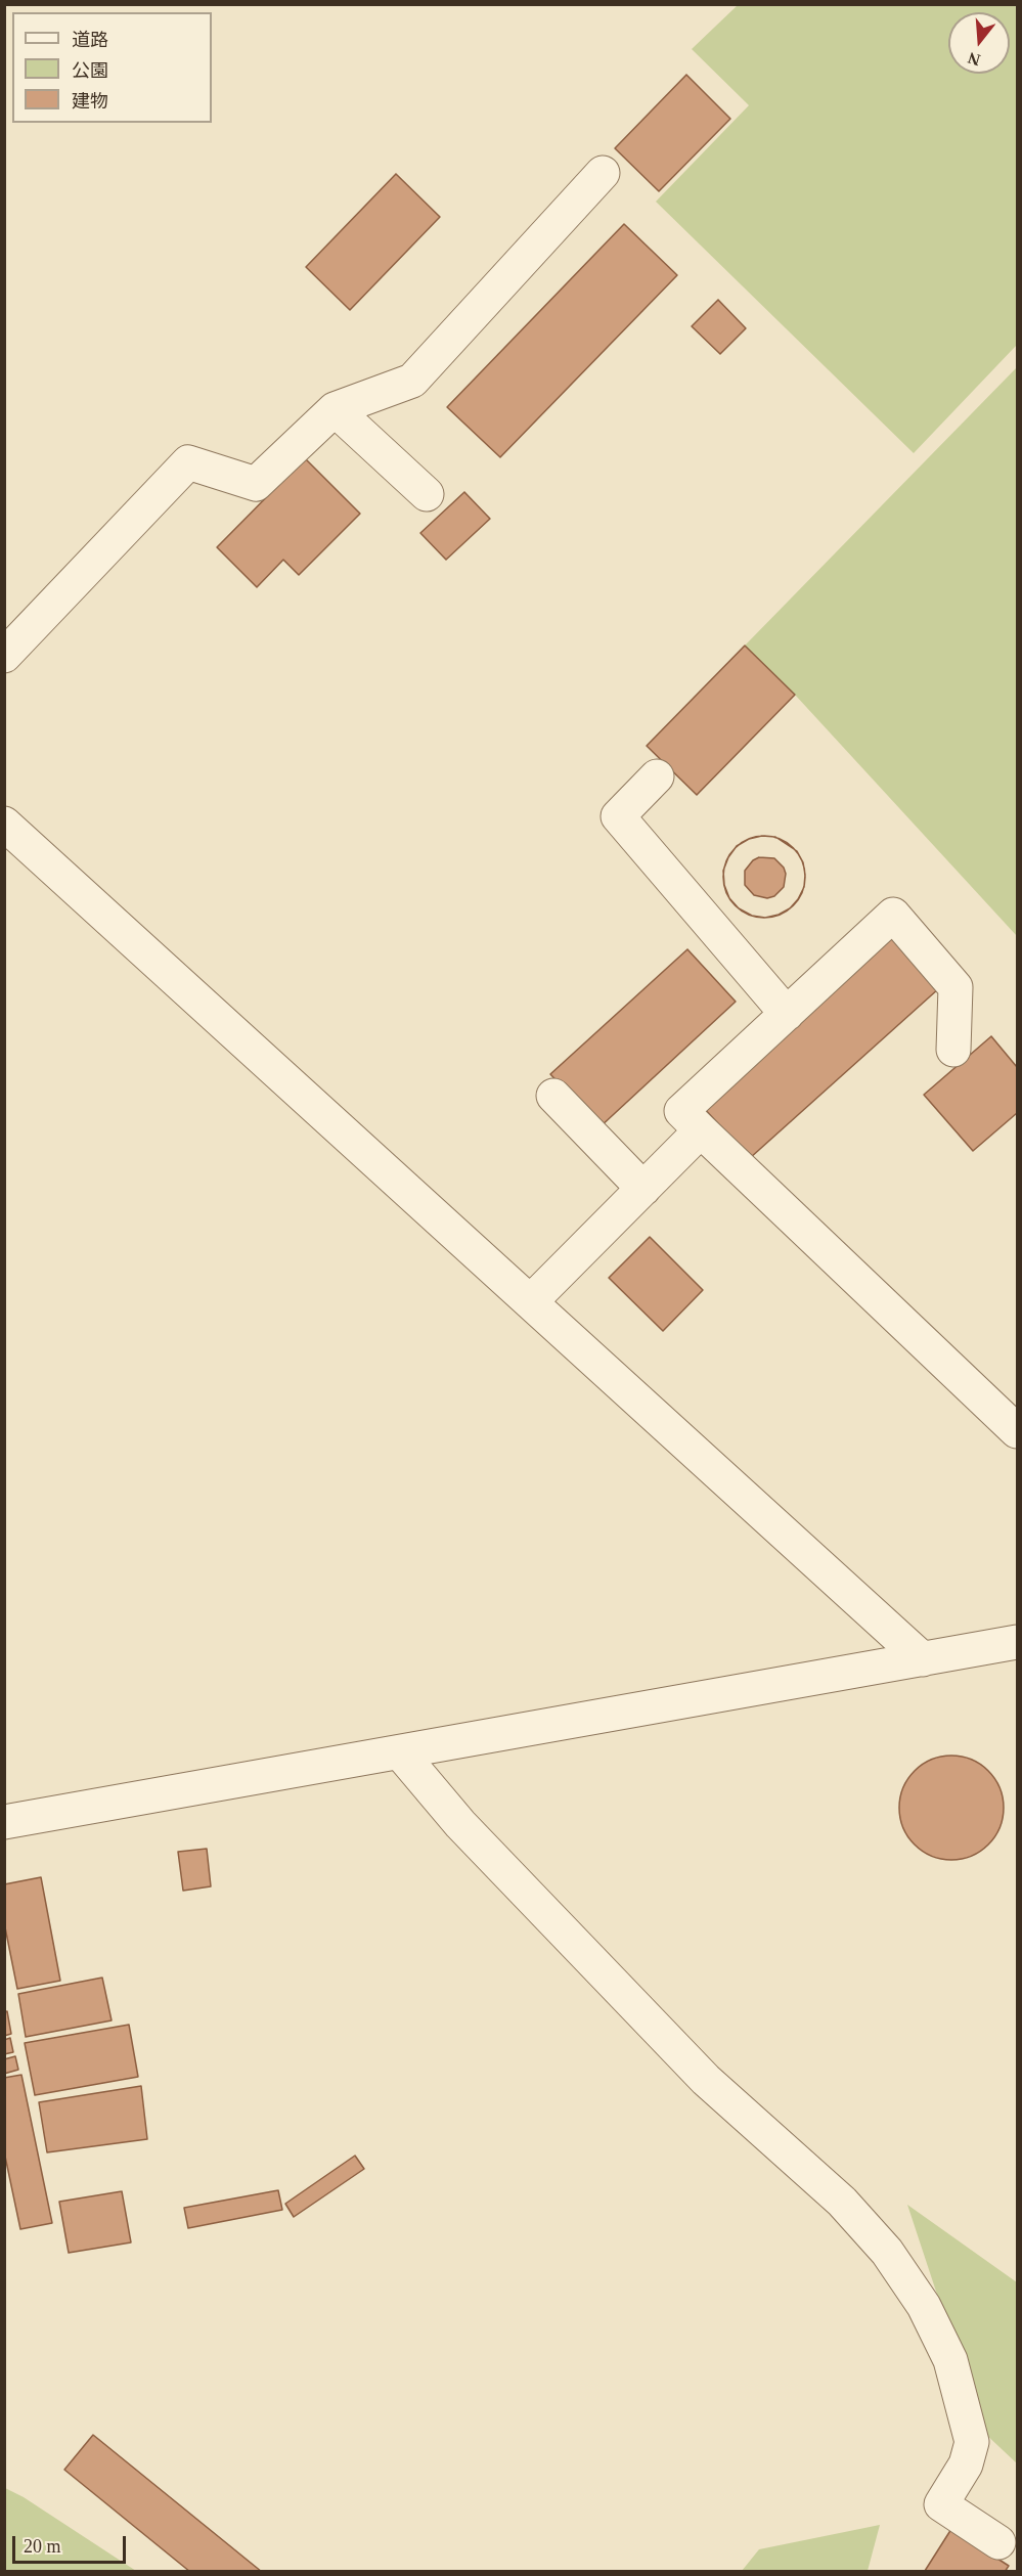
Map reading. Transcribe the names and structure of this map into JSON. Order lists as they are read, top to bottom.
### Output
{
  "legend": ["道路", "公園", "建物"],
  "scale_bar": "20 m",
  "north": "bottom"
}
